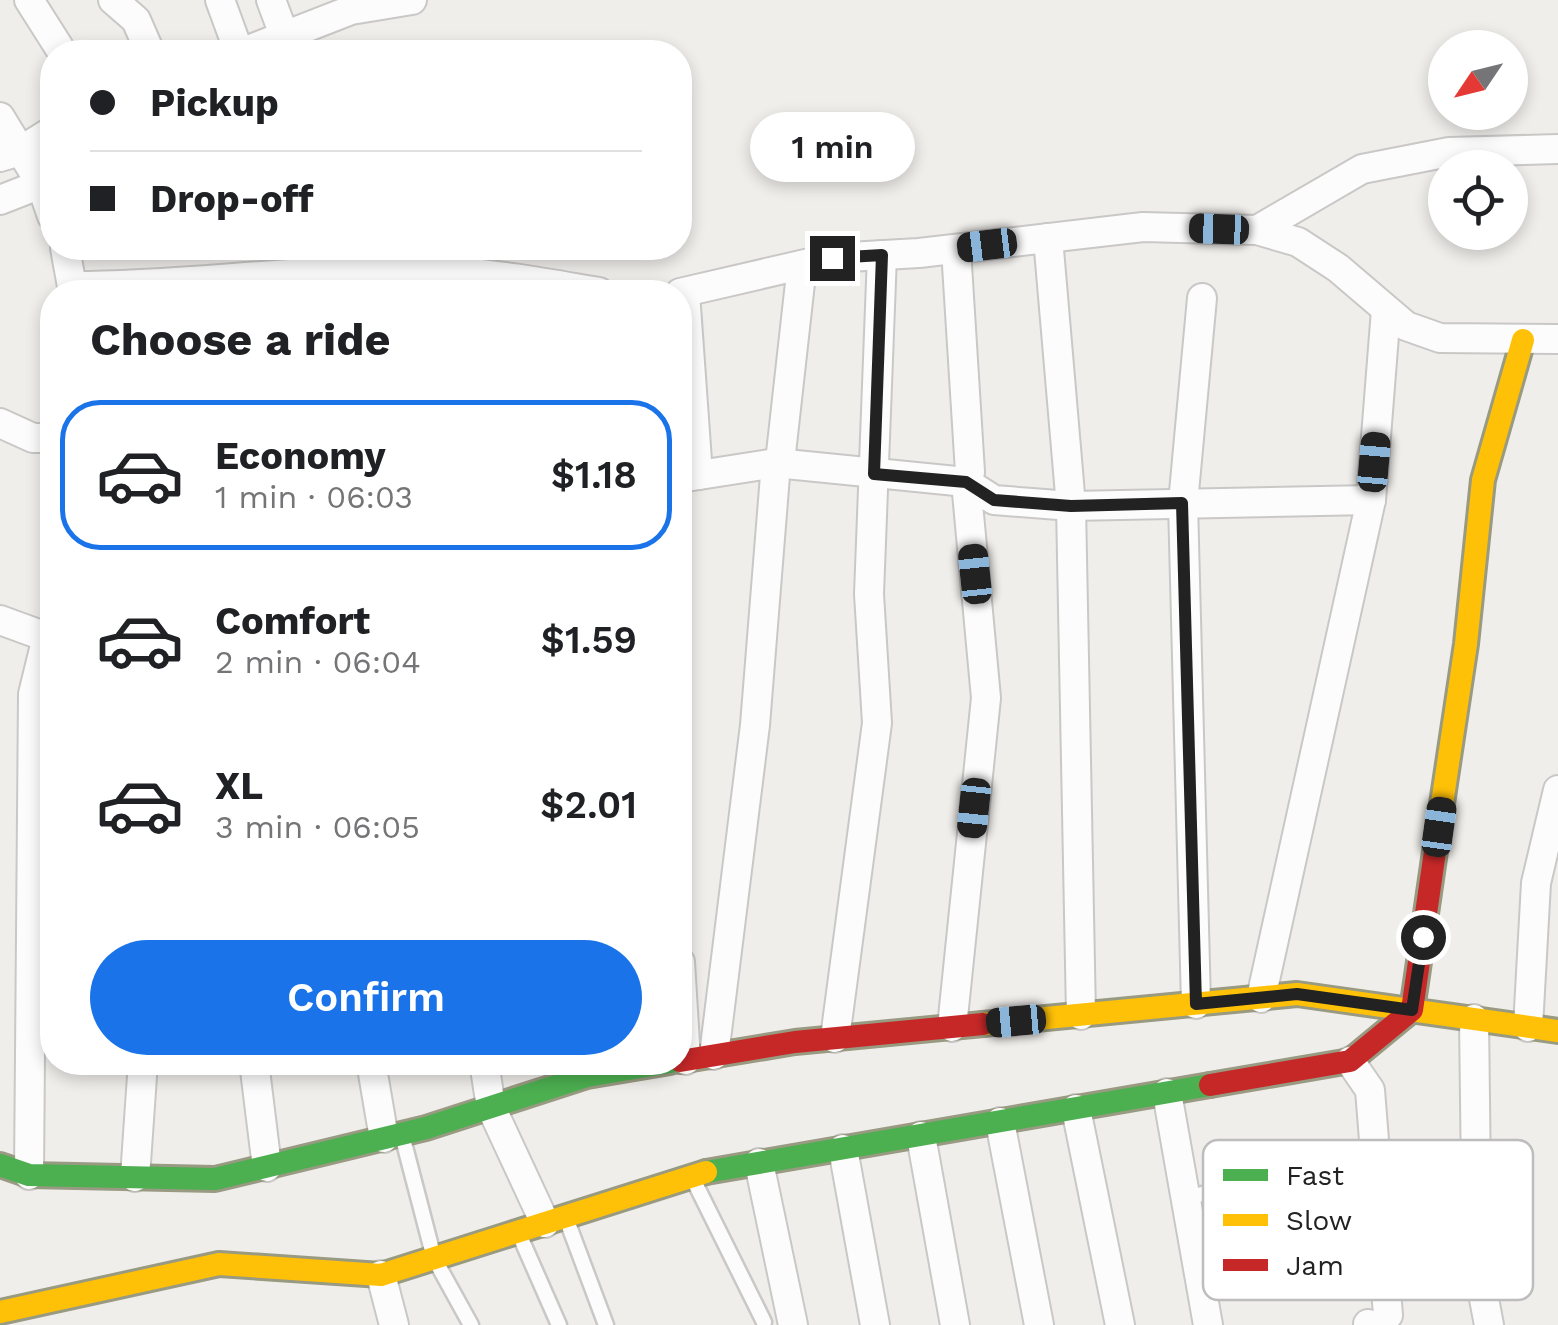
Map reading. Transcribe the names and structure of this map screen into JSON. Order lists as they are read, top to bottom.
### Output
{
  "legend": ["Fast", "Slow", "Jam"],
  "north": "bottom left",
  "page": {
    "banner": ["Pickup", "Drop-off"],
    "bubble": "1 min",
    "heading": "Choose a ride",
    "list": [
      {
        "name": "Economy",
        "note": "1 min · 06:03",
        "value": "$1.18"
      },
      {
        "name": "Comfort",
        "note": "2 min · 06:04",
        "value": "$1.59"
      },
      {
        "name": "XL",
        "note": "3 min · 06:05",
        "value": "$2.01"
      }
    ],
    "buttons": "Confirm"
  }
}
